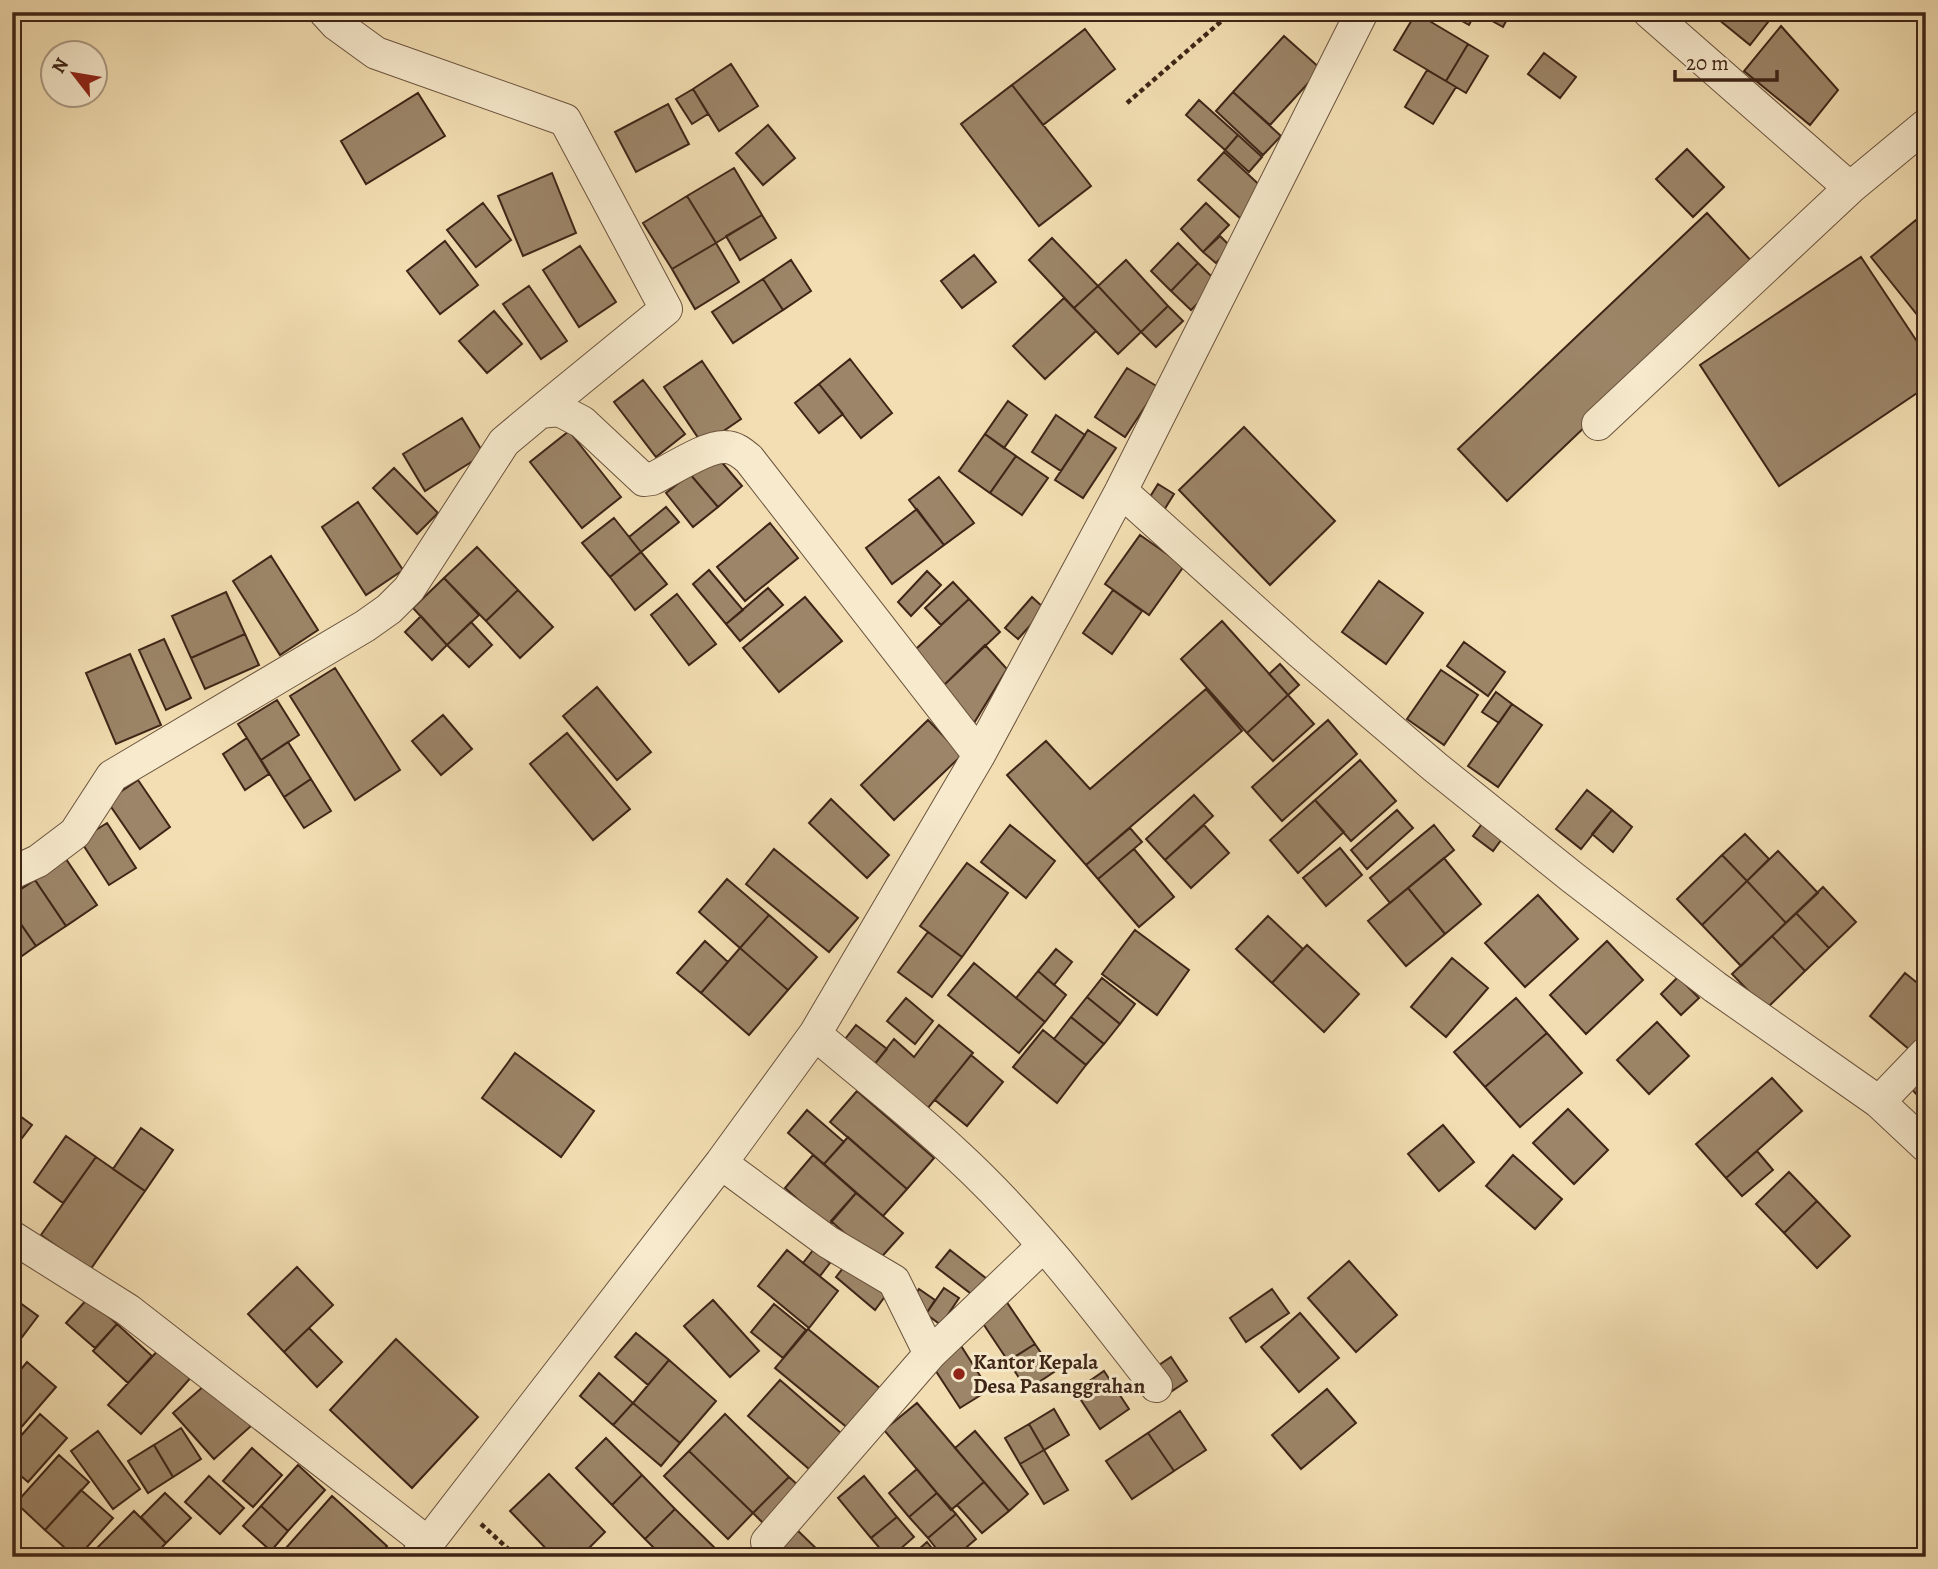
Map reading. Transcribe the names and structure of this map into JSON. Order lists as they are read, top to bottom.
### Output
{
  "places": ["Kantor Kepala Desa Pasanggrahan"],
  "scale_bar": "20 m",
  "north": "top left"
}
